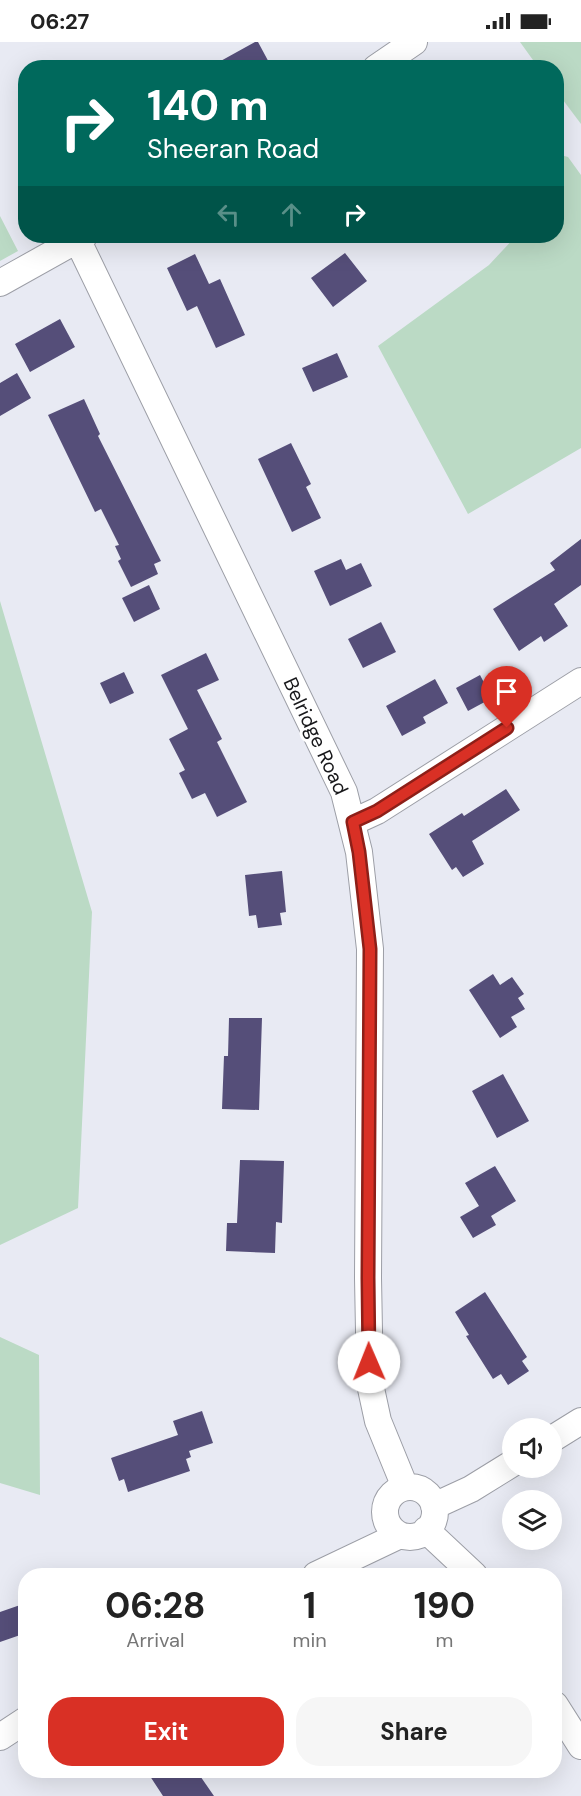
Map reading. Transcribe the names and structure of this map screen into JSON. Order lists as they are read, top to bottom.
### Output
{
  "streets": {
    "street": ["Belridge Road"]
  },
  "page": {
    "status": "06:27",
    "turn": ["140 m", "Sheeran Road"],
    "eta": [
      "06:28",
      "Arrival",
      "1",
      "min",
      "190",
      "m"
    ],
    "buttons": ["Exit", "Share"]
  }
}
